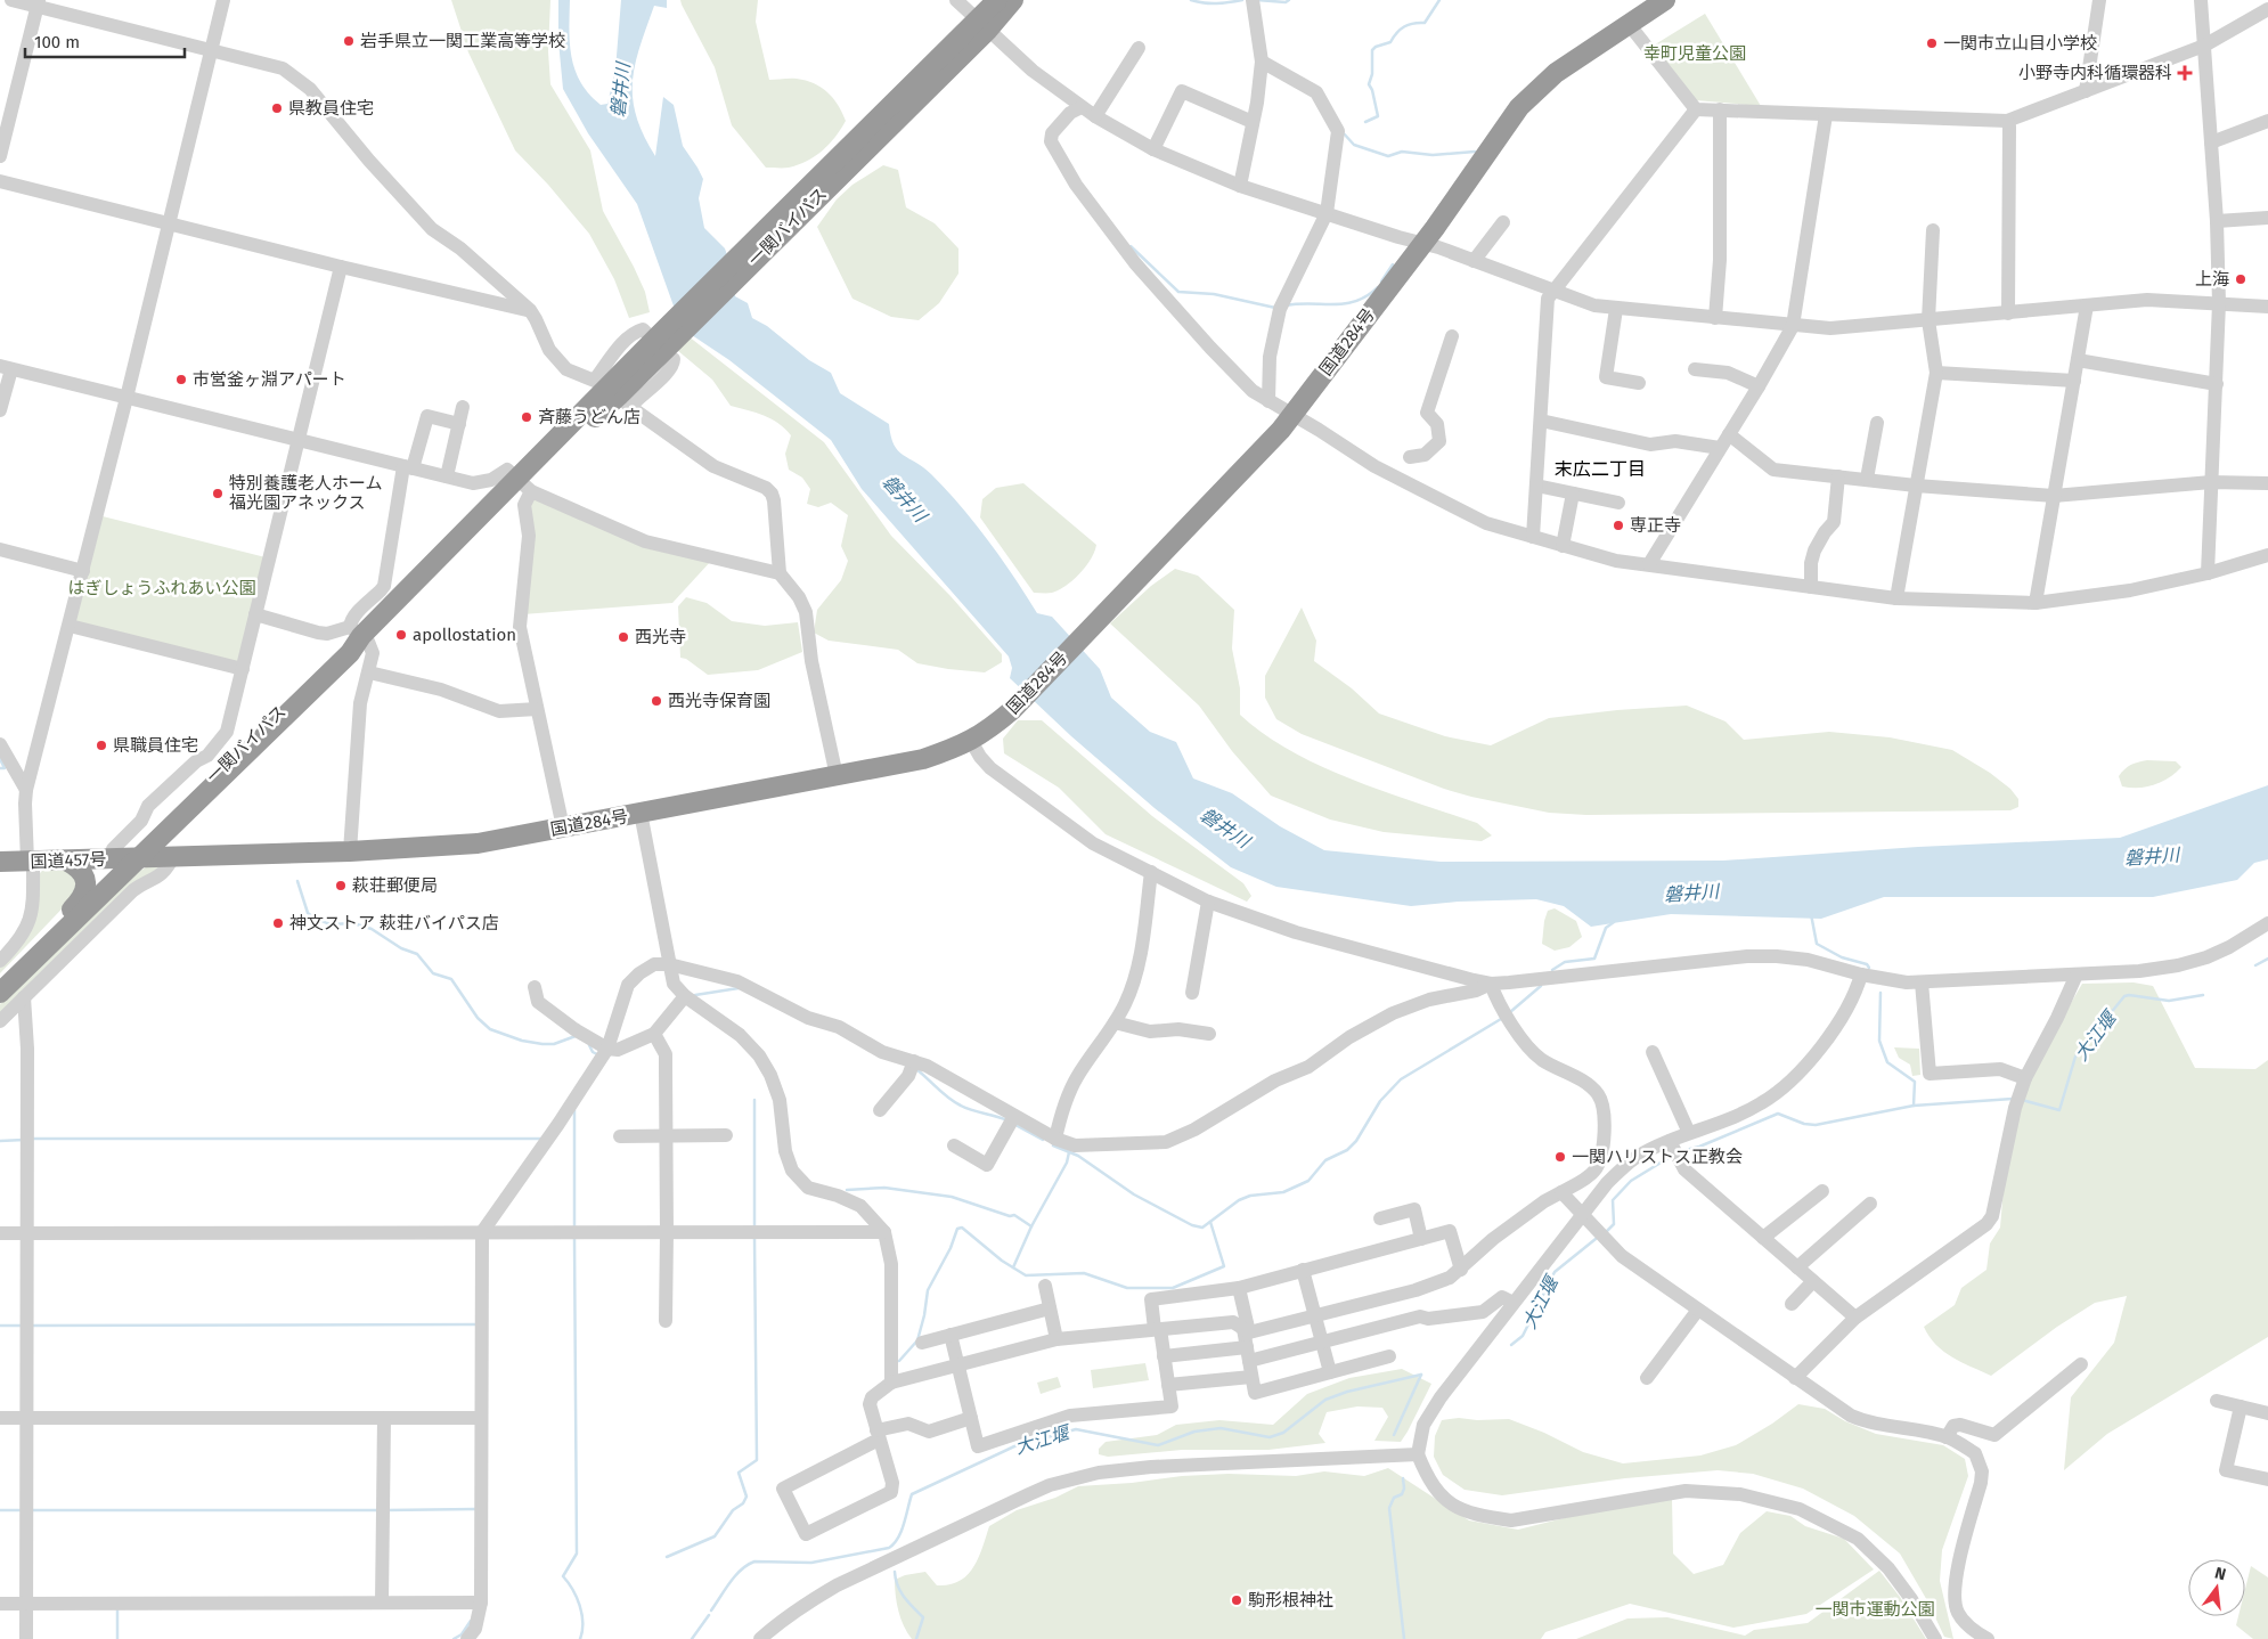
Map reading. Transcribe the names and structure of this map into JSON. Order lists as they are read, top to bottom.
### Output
{
  "streets": {
    "highway": ["一関バイパス", "国道284号", "国道457号"]
  },
  "crossings": [
    ["一関バイパス", "国道284号"],
    ["一関バイパス", "国道457号"],
    ["国道284号", "国道457号"]
  ],
  "districts": ["末広二丁目"],
  "water": ["磐井川", "大江堰"],
  "parks": ["幸町児童公園", "はぎしょうふれあい公園", "一関市運動公園"],
  "places": {
    "other": [
      "岩手県立一関工業高等学校",
      "一関市立山目小学校",
      "県教員住宅",
      "上海",
      "市営釜ヶ淵アパート",
      "斉藤うどん店",
      "特別養護老人ホーム 福光園アネックス",
      "専正寺",
      "apollostation",
      "西光寺",
      "西光寺保育園",
      "県職員住宅",
      "萩荘郵便局",
      "神文ストア 萩荘バイパス店",
      "一関ハリストス正教会",
      "駒形根神社"
    ],
    "health": ["小野寺内科循環器科"]
  },
  "scale_bar": "100 m",
  "north": "top"
}
